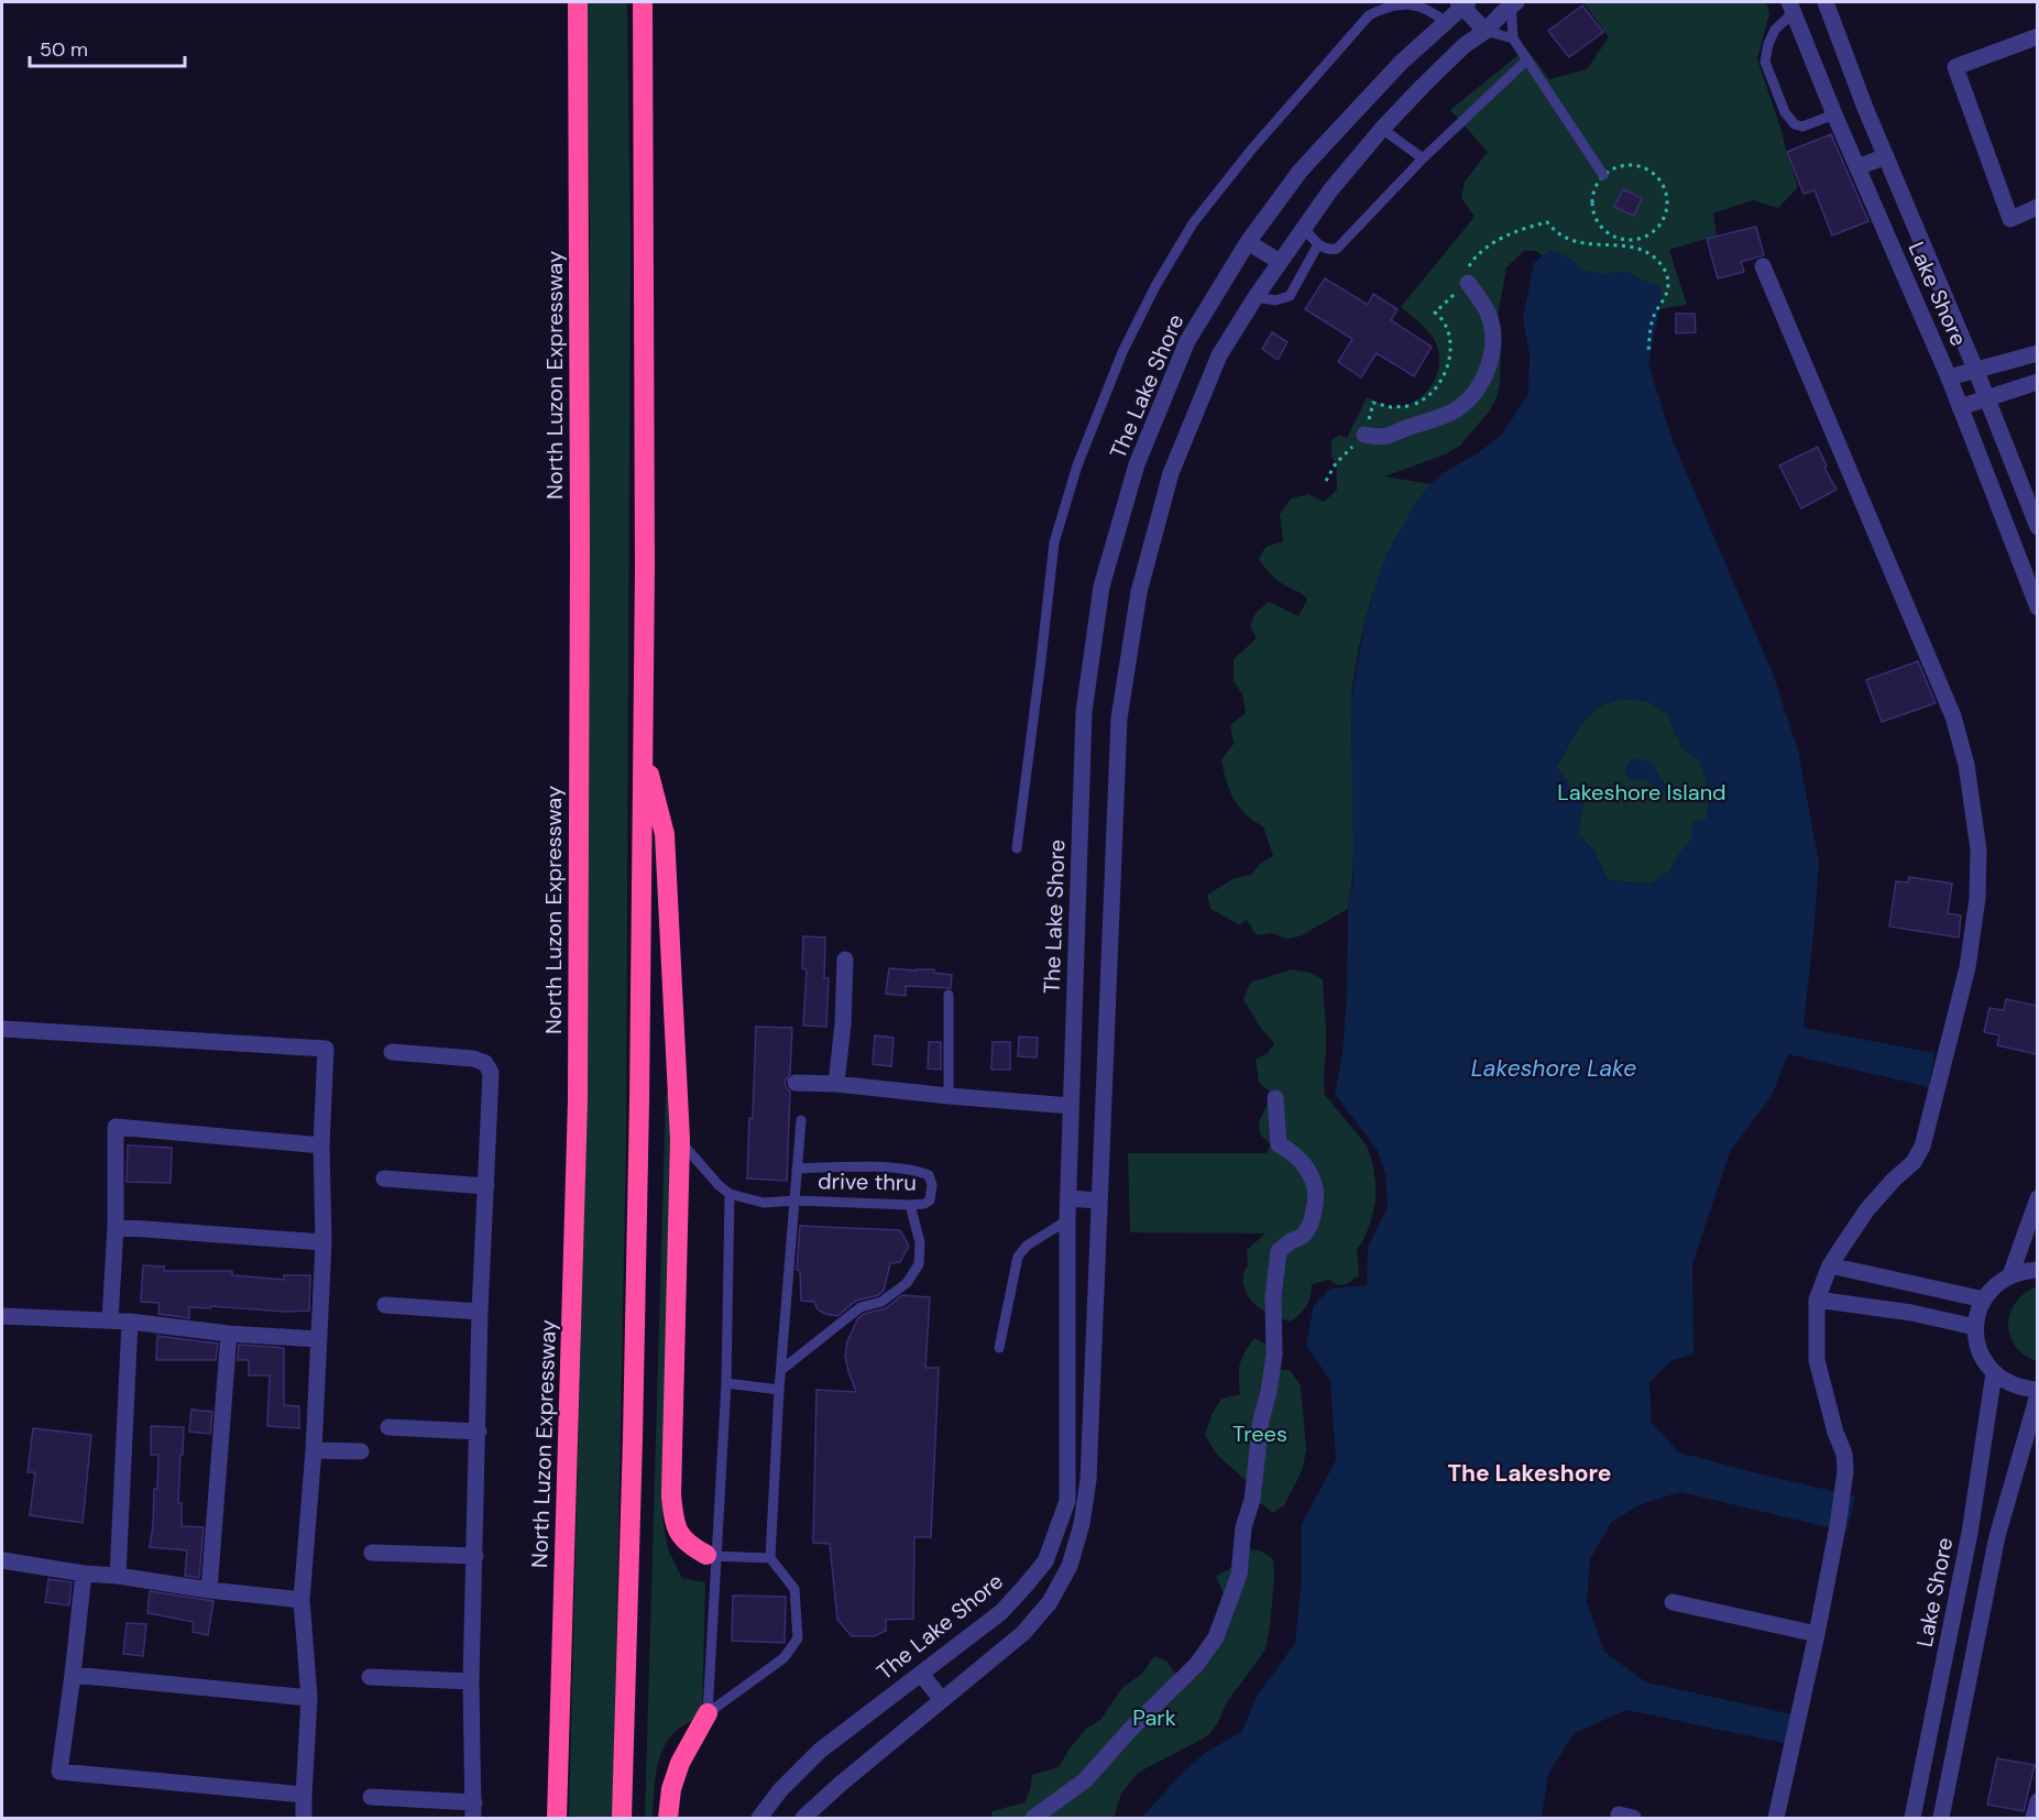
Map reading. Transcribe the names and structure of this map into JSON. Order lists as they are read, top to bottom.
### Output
{
  "streets": {
    "highway": ["North Luzon Expressway"],
    "street": ["Lake Shore", "The Lake Shore"],
    "lane": ["drive thru"]
  },
  "districts": ["The Lakeshore"],
  "water": ["Lakeshore Lake"],
  "parks": ["Lakeshore Island", "Trees", "Park"],
  "scale_bar": "50 m"
}
